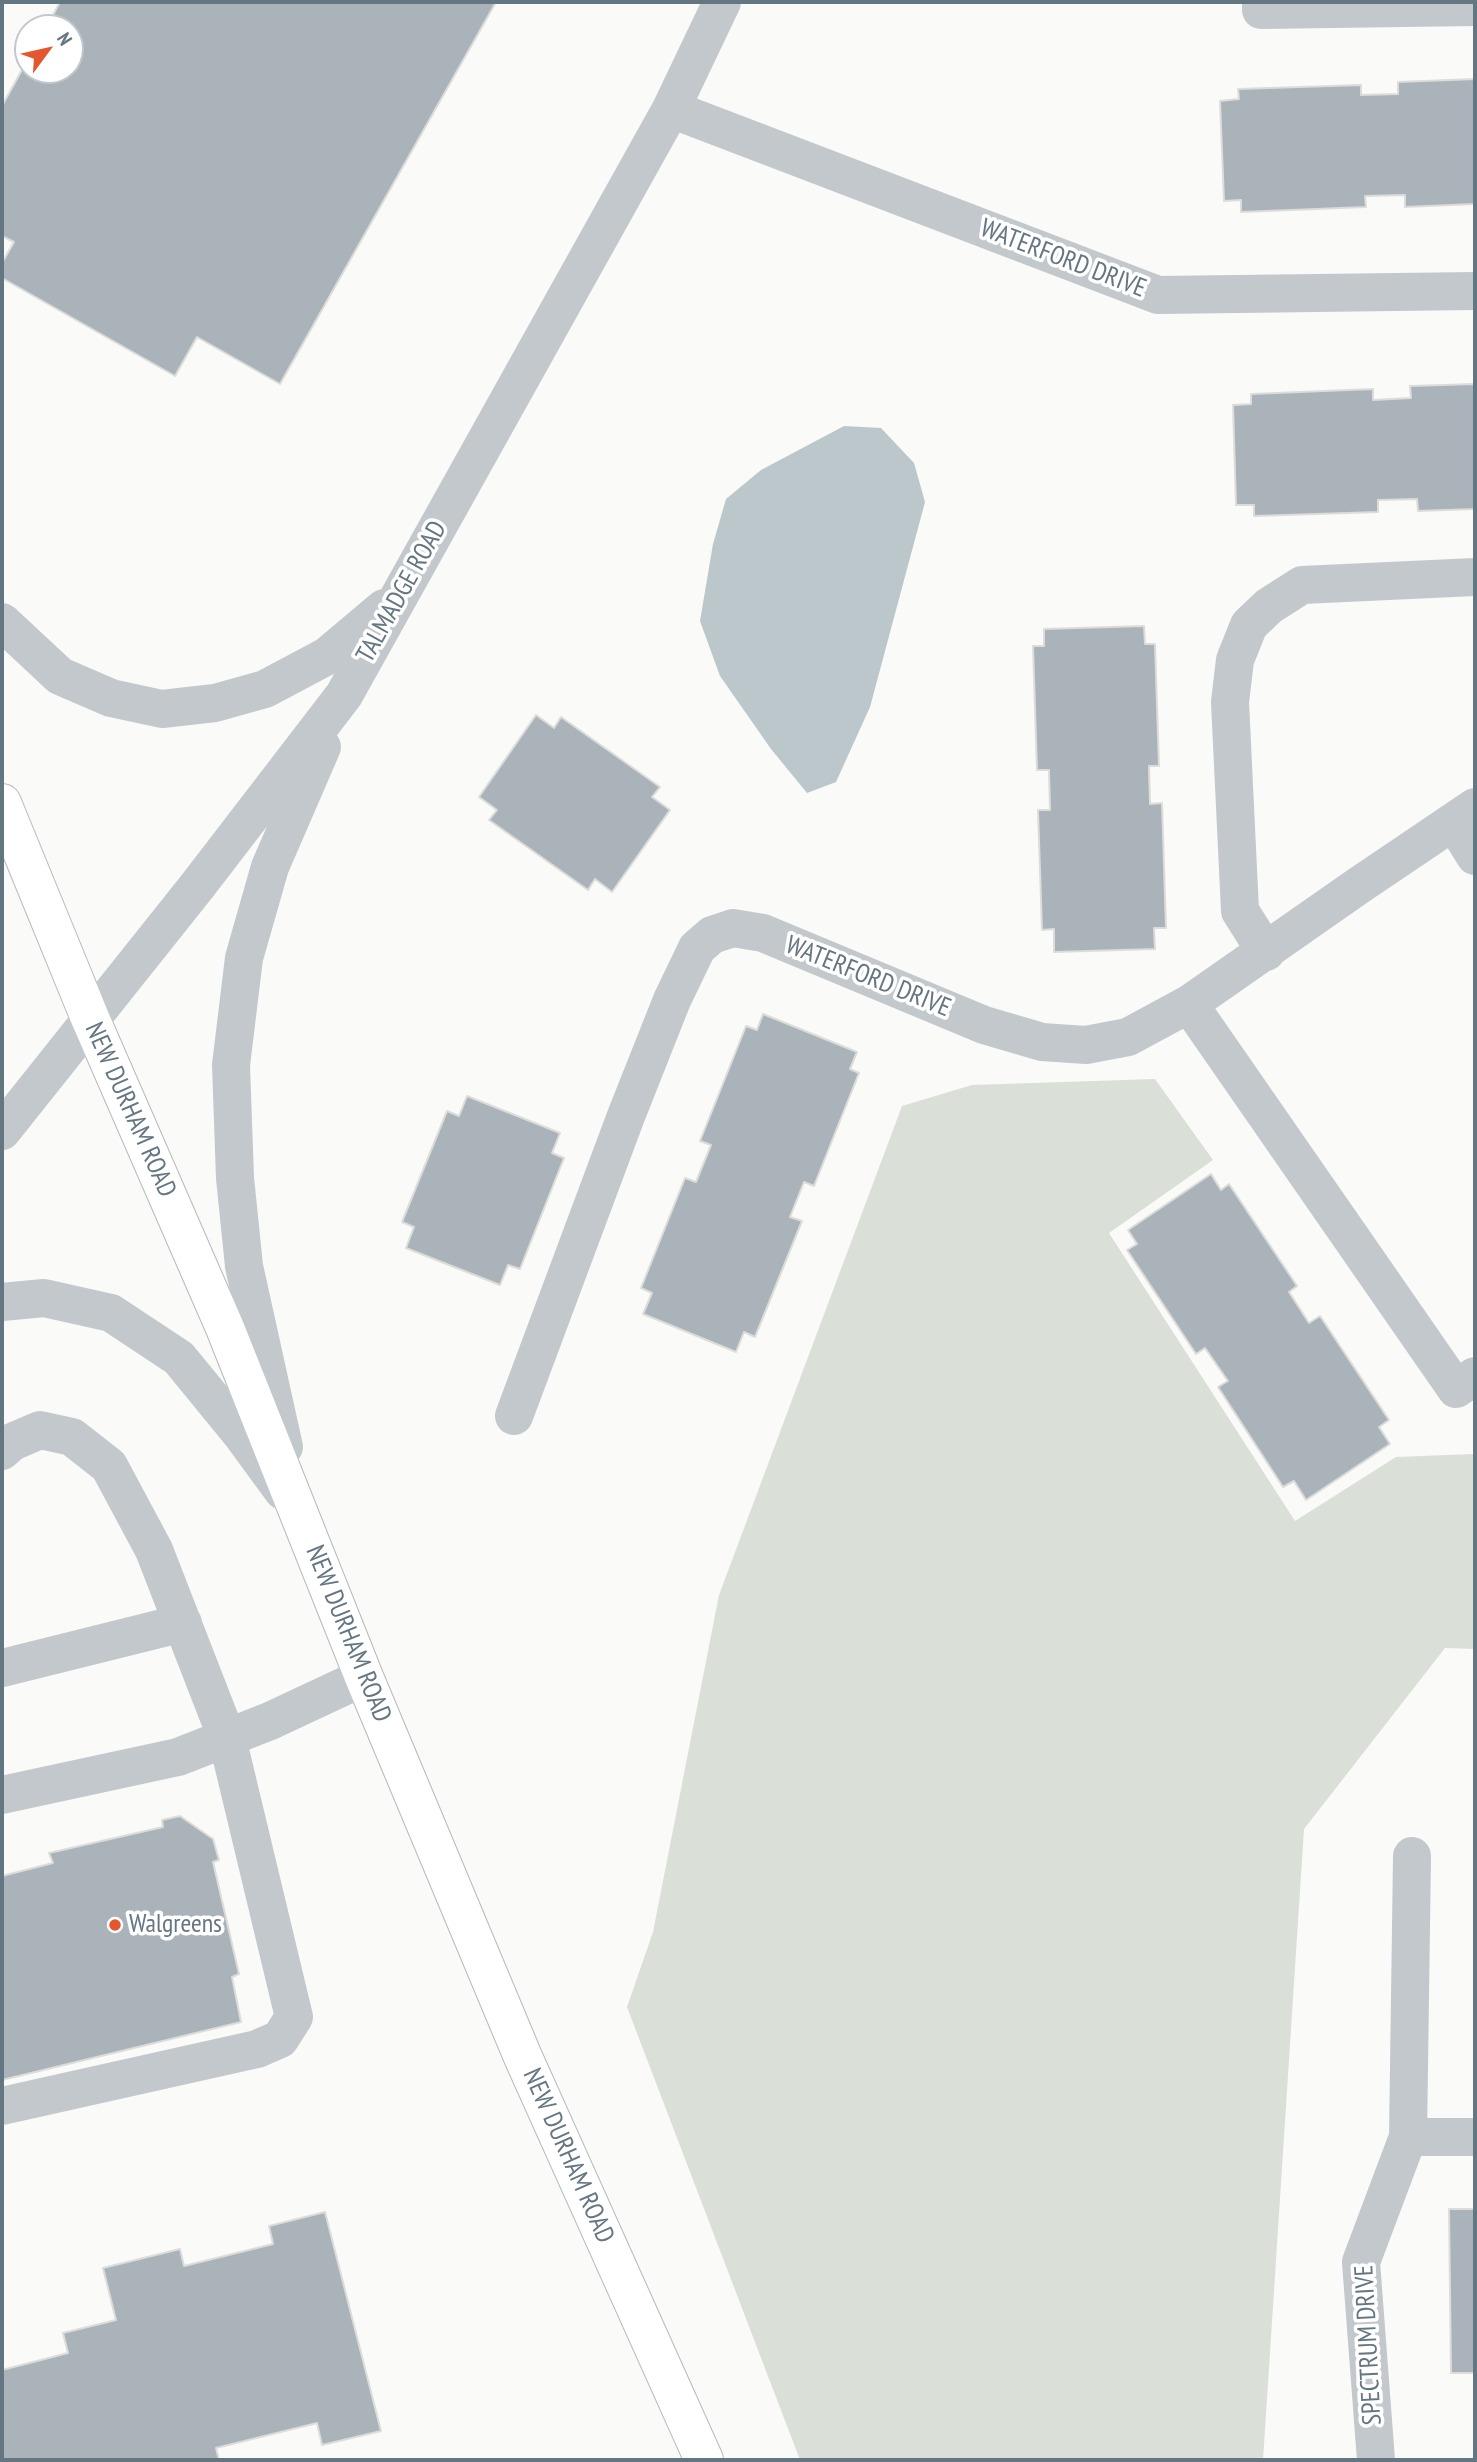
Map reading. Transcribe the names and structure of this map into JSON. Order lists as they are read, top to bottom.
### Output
{
  "streets": {
    "main road": ["NEW DURHAM ROAD"],
    "street": ["WATERFORD DRIVE", "TALMADGE ROAD", "SPECTRUM DRIVE"]
  },
  "crossings": [
    ["WATERFORD DRIVE", "TALMADGE ROAD"],
    ["TALMADGE ROAD", "NEW DURHAM ROAD"]
  ],
  "places": ["Walgreens"],
  "north": "top right"
}
